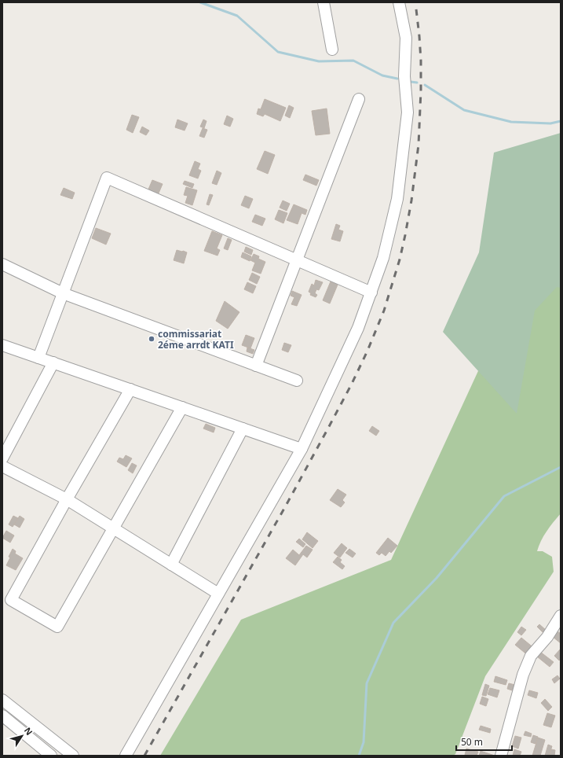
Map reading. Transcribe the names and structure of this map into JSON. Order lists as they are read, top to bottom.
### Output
{
  "places": ["commissariat 2éme arrdt KATI"],
  "scale_bar": "50 m",
  "north": "top right"
}
